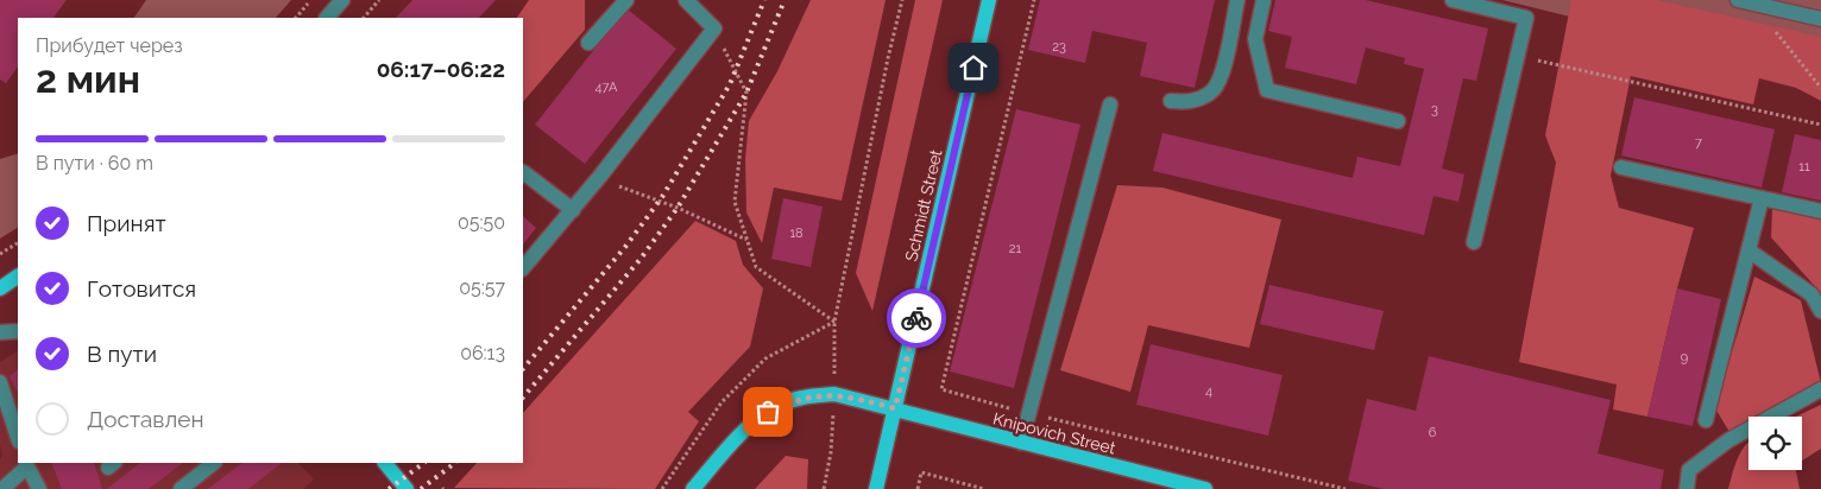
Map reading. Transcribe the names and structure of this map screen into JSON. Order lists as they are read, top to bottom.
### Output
{
  "streets": {
    "main road": ["Schmidt Street", "Knipovich Street"]
  },
  "crossings": [
    ["Schmidt Street", "Knipovich Street"]
  ],
  "house_numbers": [
    "23",
    "47А",
    "3",
    "7",
    "11",
    "18",
    "21",
    "9",
    "4",
    "6"
  ],
  "page": {
    "heading": ["2 мин", "Прибудет через", "06:17–06:22"],
    "bar": "В пути · 60 m",
    "list": [
      ["Принят", "05:50"],
      ["Готовится", "05:57"],
      ["В пути", "06:13"],
      "Доставлен"
    ]
  }
}
